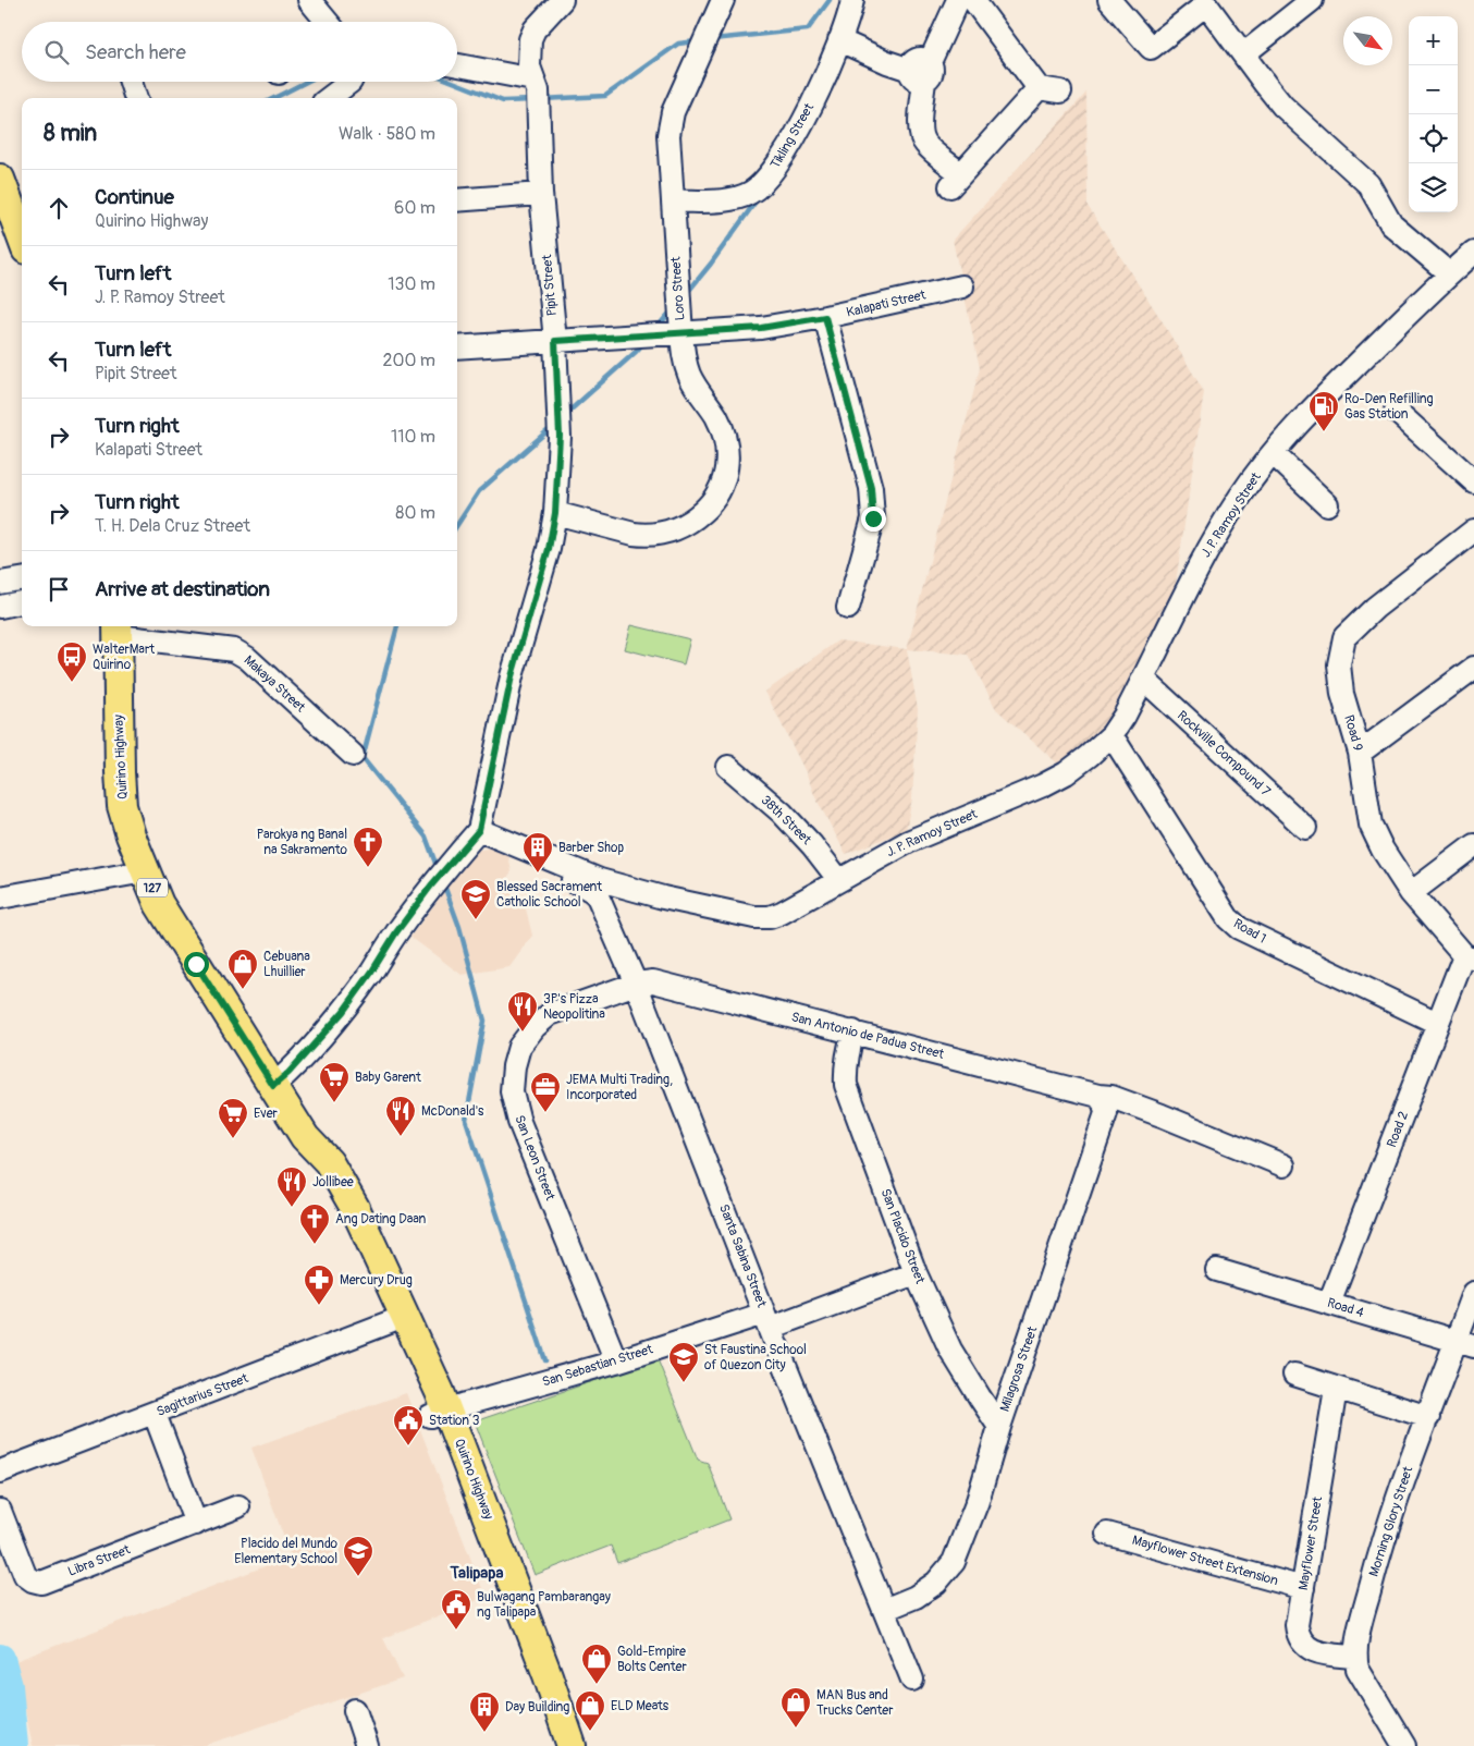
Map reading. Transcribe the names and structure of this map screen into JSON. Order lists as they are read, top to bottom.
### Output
{
  "streets": {
    "main road": ["Quirino Highway", "127"],
    "street": [
      "Tikling Street",
      "Pipit Street",
      "Loro Street",
      "Kalapati Street",
      "J. P. Ramoy Street",
      "Makaya Street",
      "Road 9",
      "Rockville Compound 7",
      "38th Street",
      "Road 1",
      "San Antonio de Padua Street",
      "Road 2",
      "San Leon Street",
      "San Placido Street",
      "Santa Sabina Street",
      "Road 4",
      "San Sebastian Street",
      "Milagrosa Street",
      "Sagittarius Street",
      "Morning Glory Street",
      "Mayflower Street",
      "Libra Street",
      "Mayflower Street Extension"
    ]
  },
  "crossings": [
    ["Tikling Street", "Loro Street"],
    ["Pipit Street", "Loro Street"],
    ["Pipit Street", "Kalapati Street"],
    ["Pipit Street", "J. P. Ramoy Street"],
    ["Loro Street", "Kalapati Street"],
    ["J. P. Ramoy Street", "Rockville Compound 7"],
    ["J. P. Ramoy Street", "38th Street"],
    ["J. P. Ramoy Street", "Road 1"],
    ["J. P. Ramoy Street", "Santa Sabina Street"],
    ["Makaya Street", "Quirino Highway"],
    ["Road 9", "Road 2"],
    ["Quirino Highway", "San Sebastian Street"],
    ["Quirino Highway", "Sagittarius Street"],
    ["Road 1", "Road 2"],
    ["San Antonio de Padua Street", "San Leon Street"],
    ["San Antonio de Padua Street", "San Placido Street"],
    ["San Antonio de Padua Street", "Santa Sabina Street"],
    ["San Antonio de Padua Street", "Milagrosa Street"],
    ["Road 2", "Road 4"],
    ["San Leon Street", "Santa Sabina Street"],
    ["San Leon Street", "San Sebastian Street"],
    ["San Placido Street", "San Sebastian Street"],
    ["San Placido Street", "Milagrosa Street"],
    ["Santa Sabina Street", "San Sebastian Street"],
    ["Santa Sabina Street", "Milagrosa Street"],
    ["Road 4", "Morning Glory Street"],
    ["Morning Glory Street", "Mayflower Street"],
    ["Mayflower Street", "Mayflower Street Extension"]
  ],
  "districts": ["Talipapa"],
  "places": {
    "fuel station": ["Ro-Den Refilling Gas Station"],
    "bus stop": ["WalterMart Quirino"],
    "church": ["Parokya ng Banal na Sakramento", "Ang Dating Daan"],
    "building": ["Barber Shop", "Day Building"],
    "school or university": ["Blessed Sacrament Catholic School", "St Faustina School of Quezon City", "Placido del Mundo Elementary School"],
    "shop": [
      "Cebuana Lhuillier",
      "Gold-Empire Bolts Center",
      "MAN Bus and Trucks Center",
      "ELD Meats"
    ],
    "restaurant": ["3P's Pizza Neopolitina", "McDonald's", "Jollibee"],
    "supermarket": ["Baby Garent", "Ever"],
    "office": ["JEMA Multi Trading, Incorporated"],
    "pharmacy": ["Mercury Drug"],
    "public building": ["Station 3", "Bulwagang Pambarangay ng Talipapa"]
  },
  "north": "bottom right",
  "page": {
    "map_buttons": ["+", "−"],
    "search": "Search here",
    "heading": ["8 min", "Walk · 580 m"],
    "list": [
      ["Continue", "Quirino Highway", "60 m"],
      ["Turn left", "J. P. Ramoy Street", "130 m"],
      ["Turn left", "Pipit Street", "200 m"],
      ["Turn right", "Kalapati Street", "110 m"],
      ["Turn right", "T. H. Dela Cruz Street", "80 m"],
      "Arrive at destination"
    ]
  }
}
